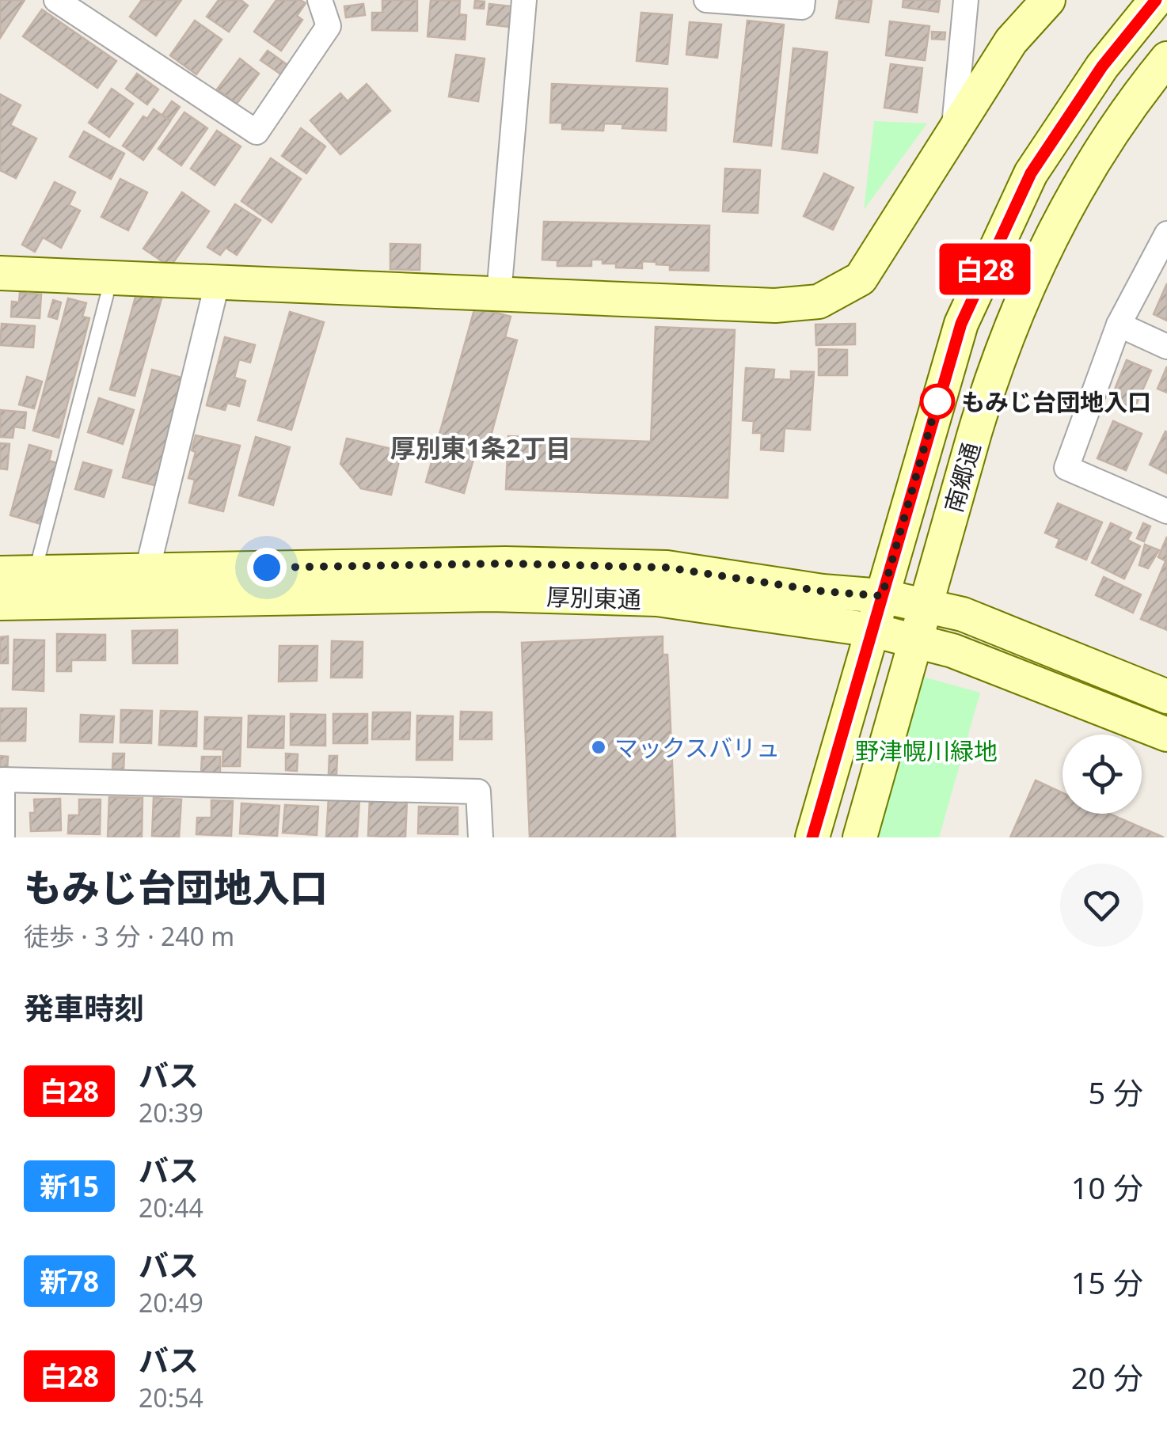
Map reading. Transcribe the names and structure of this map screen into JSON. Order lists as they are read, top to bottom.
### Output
{
  "streets": {
    "street": ["南郷通", "厚別東通"]
  },
  "crossings": [
    ["南郷通", "厚別東通"]
  ],
  "districts": ["厚別東1条2丁目"],
  "parks": ["野津幌川緑地"],
  "places": ["もみじ台団地入口", "マックスバリュ"],
  "lines": ["bus line 白28"],
  "page": {
    "on_map": "白28",
    "heading": [
      ["もみじ台団地入口", "徒歩 · 3 分 · 240 m"],
      "発車時刻"
    ],
    "list": [
      {
        "mark": "白28",
        "name": "バス",
        "note": "20:39",
        "value": "5 分"
      },
      {
        "mark": "新15",
        "name": "バス",
        "note": "20:44",
        "value": "10 分"
      },
      {
        "mark": "新78",
        "name": "バス",
        "note": "20:49",
        "value": "15 分"
      },
      {
        "mark": "白28",
        "name": "バス",
        "note": "20:54",
        "value": "20 分"
      }
    ]
  }
}
